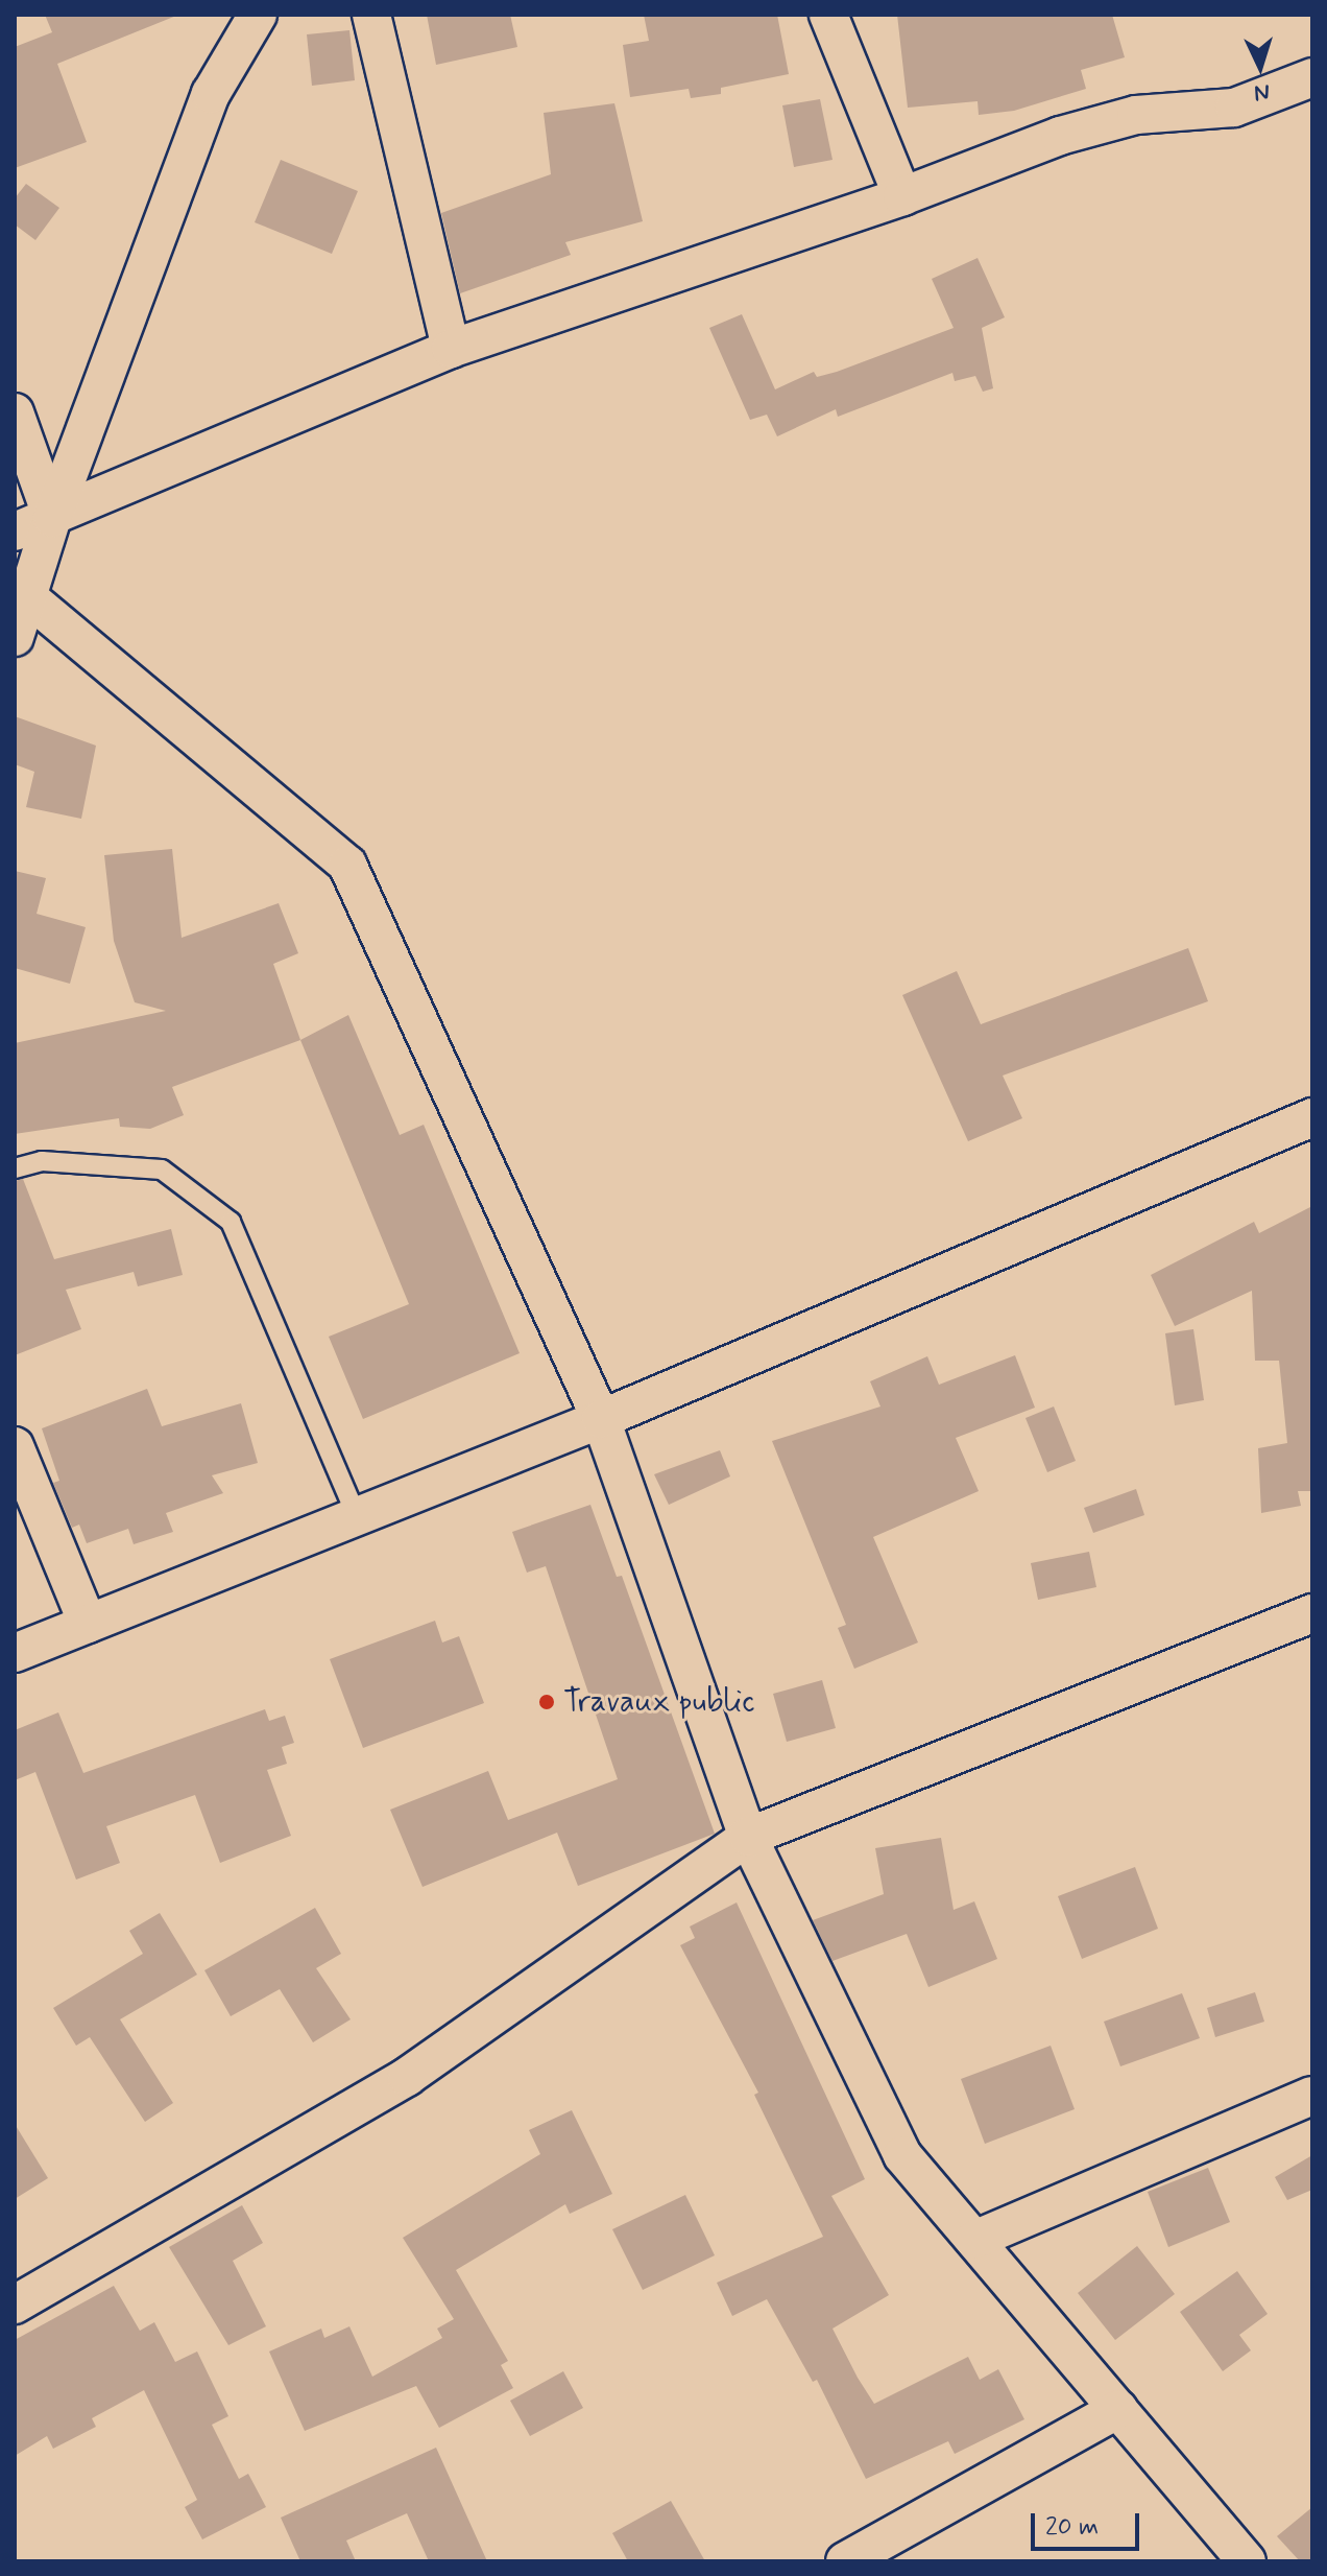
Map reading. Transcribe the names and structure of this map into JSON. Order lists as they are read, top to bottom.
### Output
{
  "places": ["Travaux public"],
  "scale_bar": "20 m",
  "north": "bottom"
}
